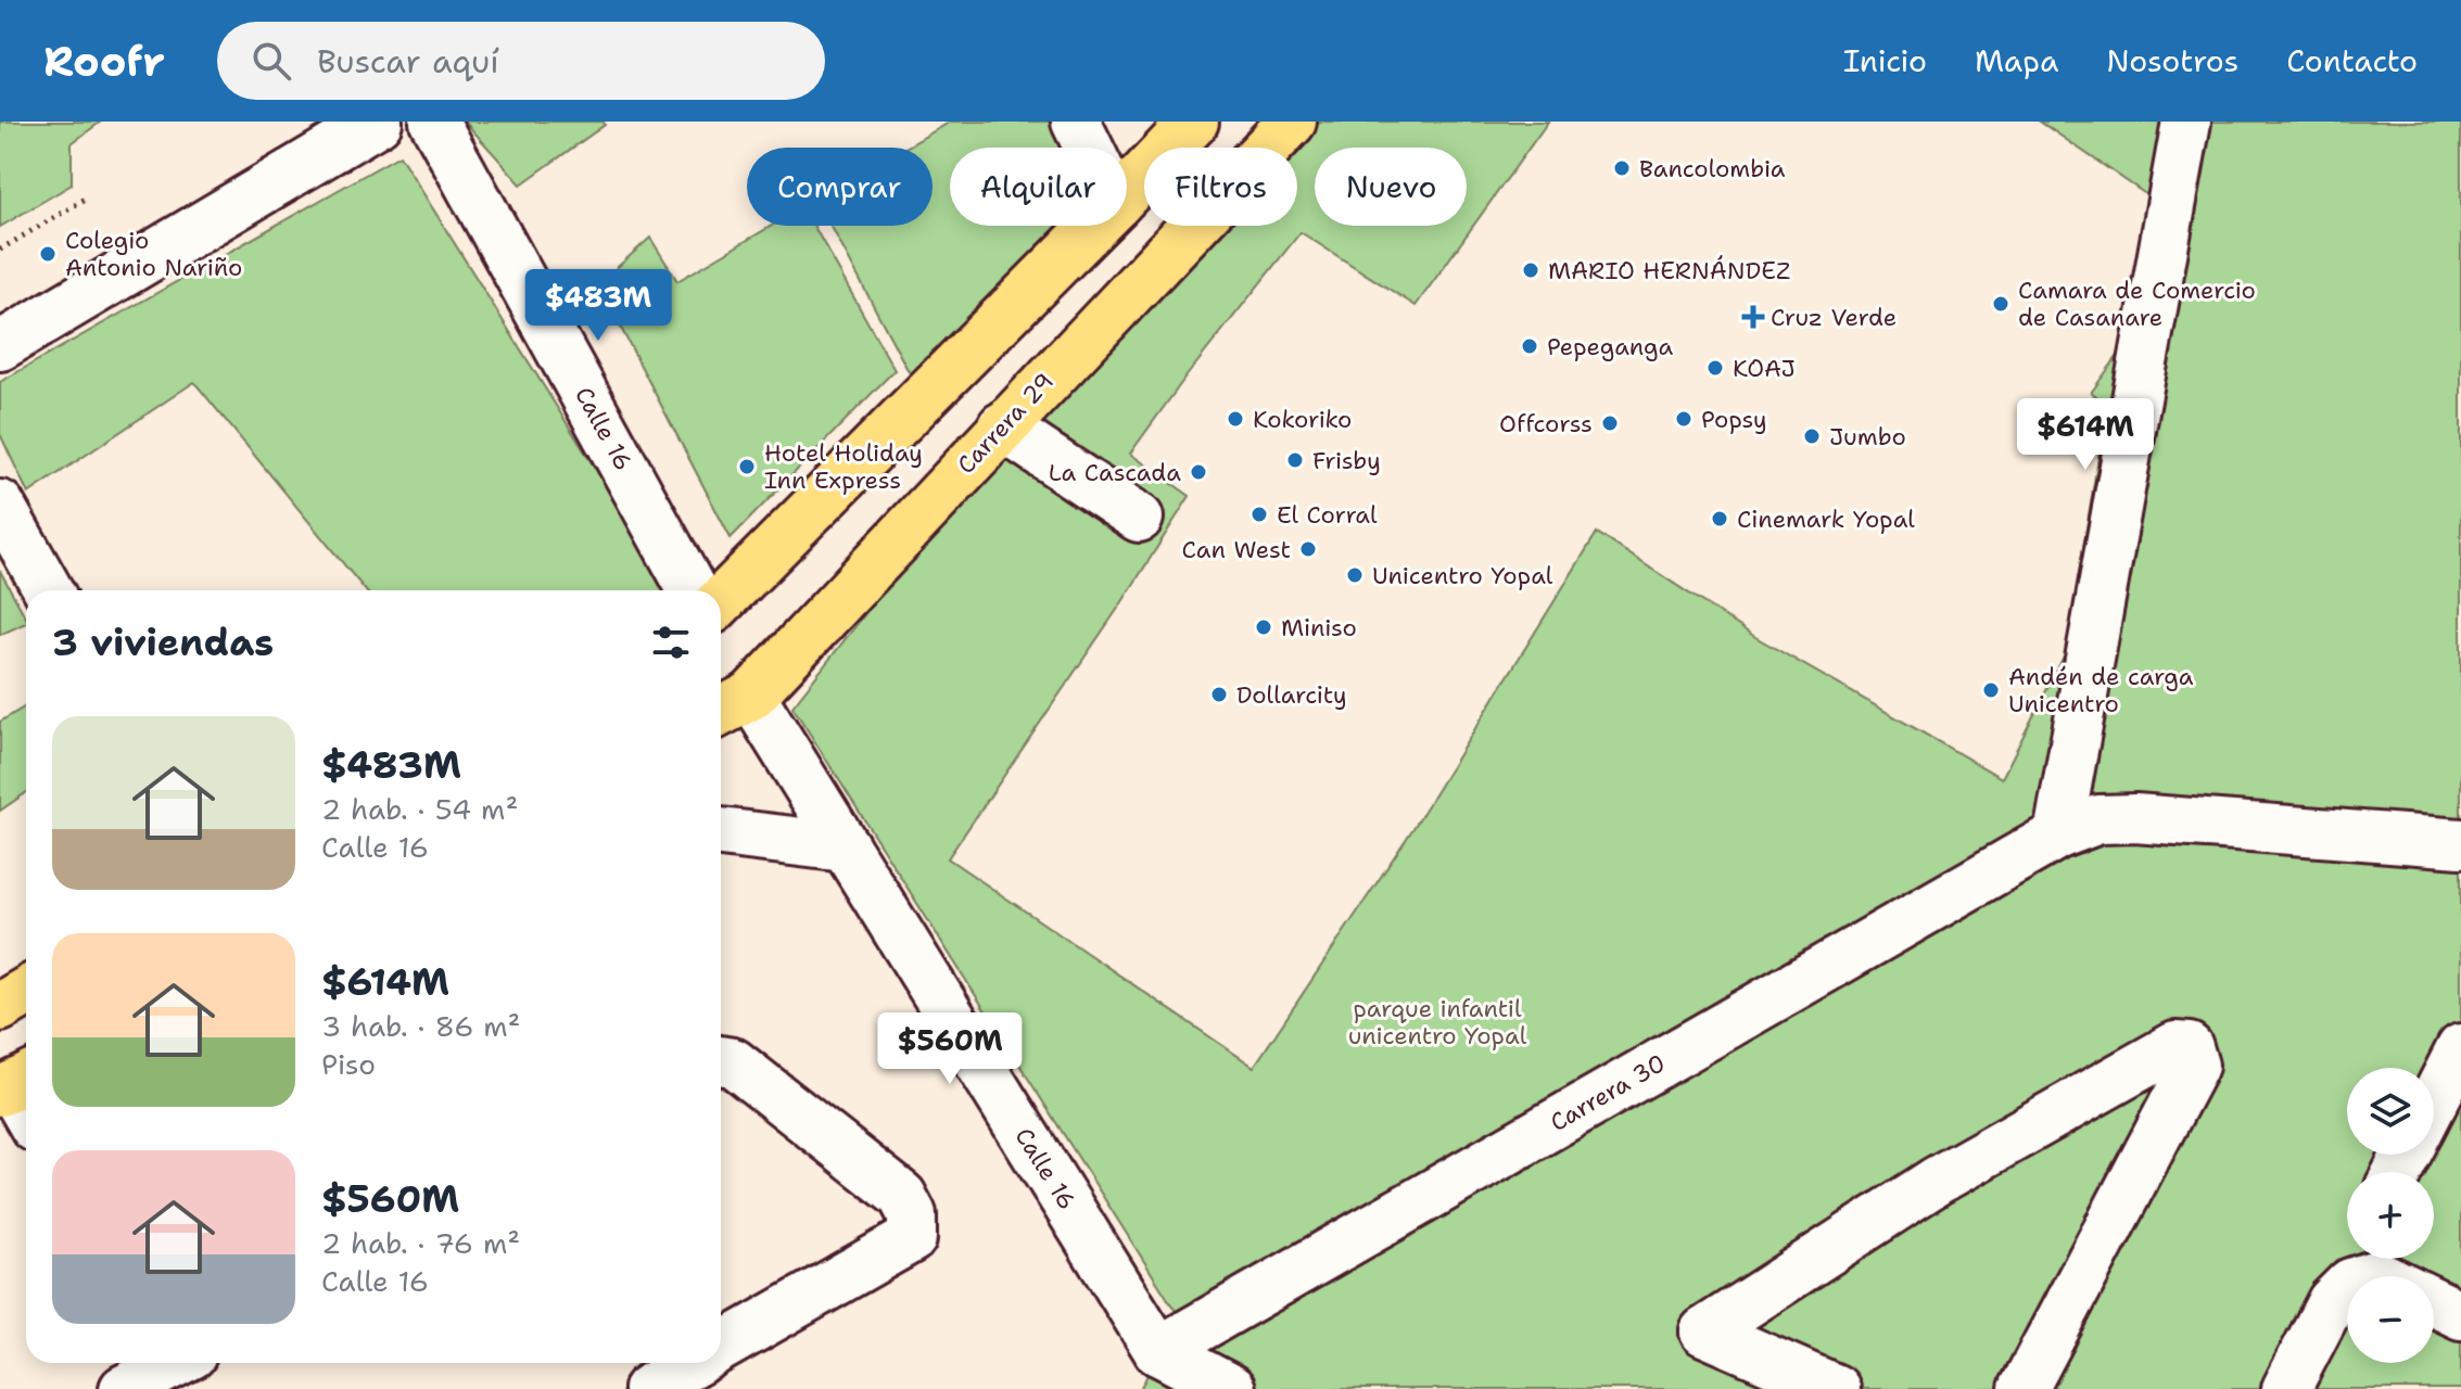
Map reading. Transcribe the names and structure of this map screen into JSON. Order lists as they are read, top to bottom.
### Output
{
  "streets": {
    "main road": ["Carrera 29"],
    "street": ["Calle 16", "Carrera 30"]
  },
  "crossings": [
    ["Carrera 29", "Calle 16"],
    ["Calle 16", "Carrera 30"]
  ],
  "parks": ["parque infantil unicentro Yopal"],
  "places": {
    "other": [
      "Bancolombia",
      "Colegio Antonio Nariño",
      "MARIO HERNÁNDEZ",
      "Camara de Comercio de Casanare",
      "Pepeganga",
      "KOAJ",
      "Kokoriko",
      "Popsy",
      "Offcorss",
      "Jumbo",
      "Frisby",
      "Hotel Holiday Inn Express",
      "La Cascada",
      "El Corral",
      "Cinemark Yopal",
      "Can West",
      "Unicentro Yopal",
      "Miniso",
      "Andén de carga Unicentro",
      "Dollarcity"
    ],
    "health": ["Cruz Verde"]
  },
  "page": {
    "header": "Roofr",
    "search": "Buscar aquí",
    "nav": [
      "Inicio",
      "Mapa",
      "Nosotros",
      "Contacto"
    ],
    "chip": [
      "Comprar",
      "Alquilar",
      "Filtros",
      "Nuevo"
    ],
    "price": ["$483M", "$614M", "$560M"],
    "heading": "3 viviendas",
    "list": [
      {
        "name": "$483M",
        "note": "2 hab. · 54 m² · Calle 16"
      },
      {
        "name": "$614M",
        "note": "3 hab. · 86 m² · Piso"
      },
      {
        "name": "$560M",
        "note": "2 hab. · 76 m² · Calle 16"
      }
    ],
    "map_buttons": ["+", "−"]
  }
}
